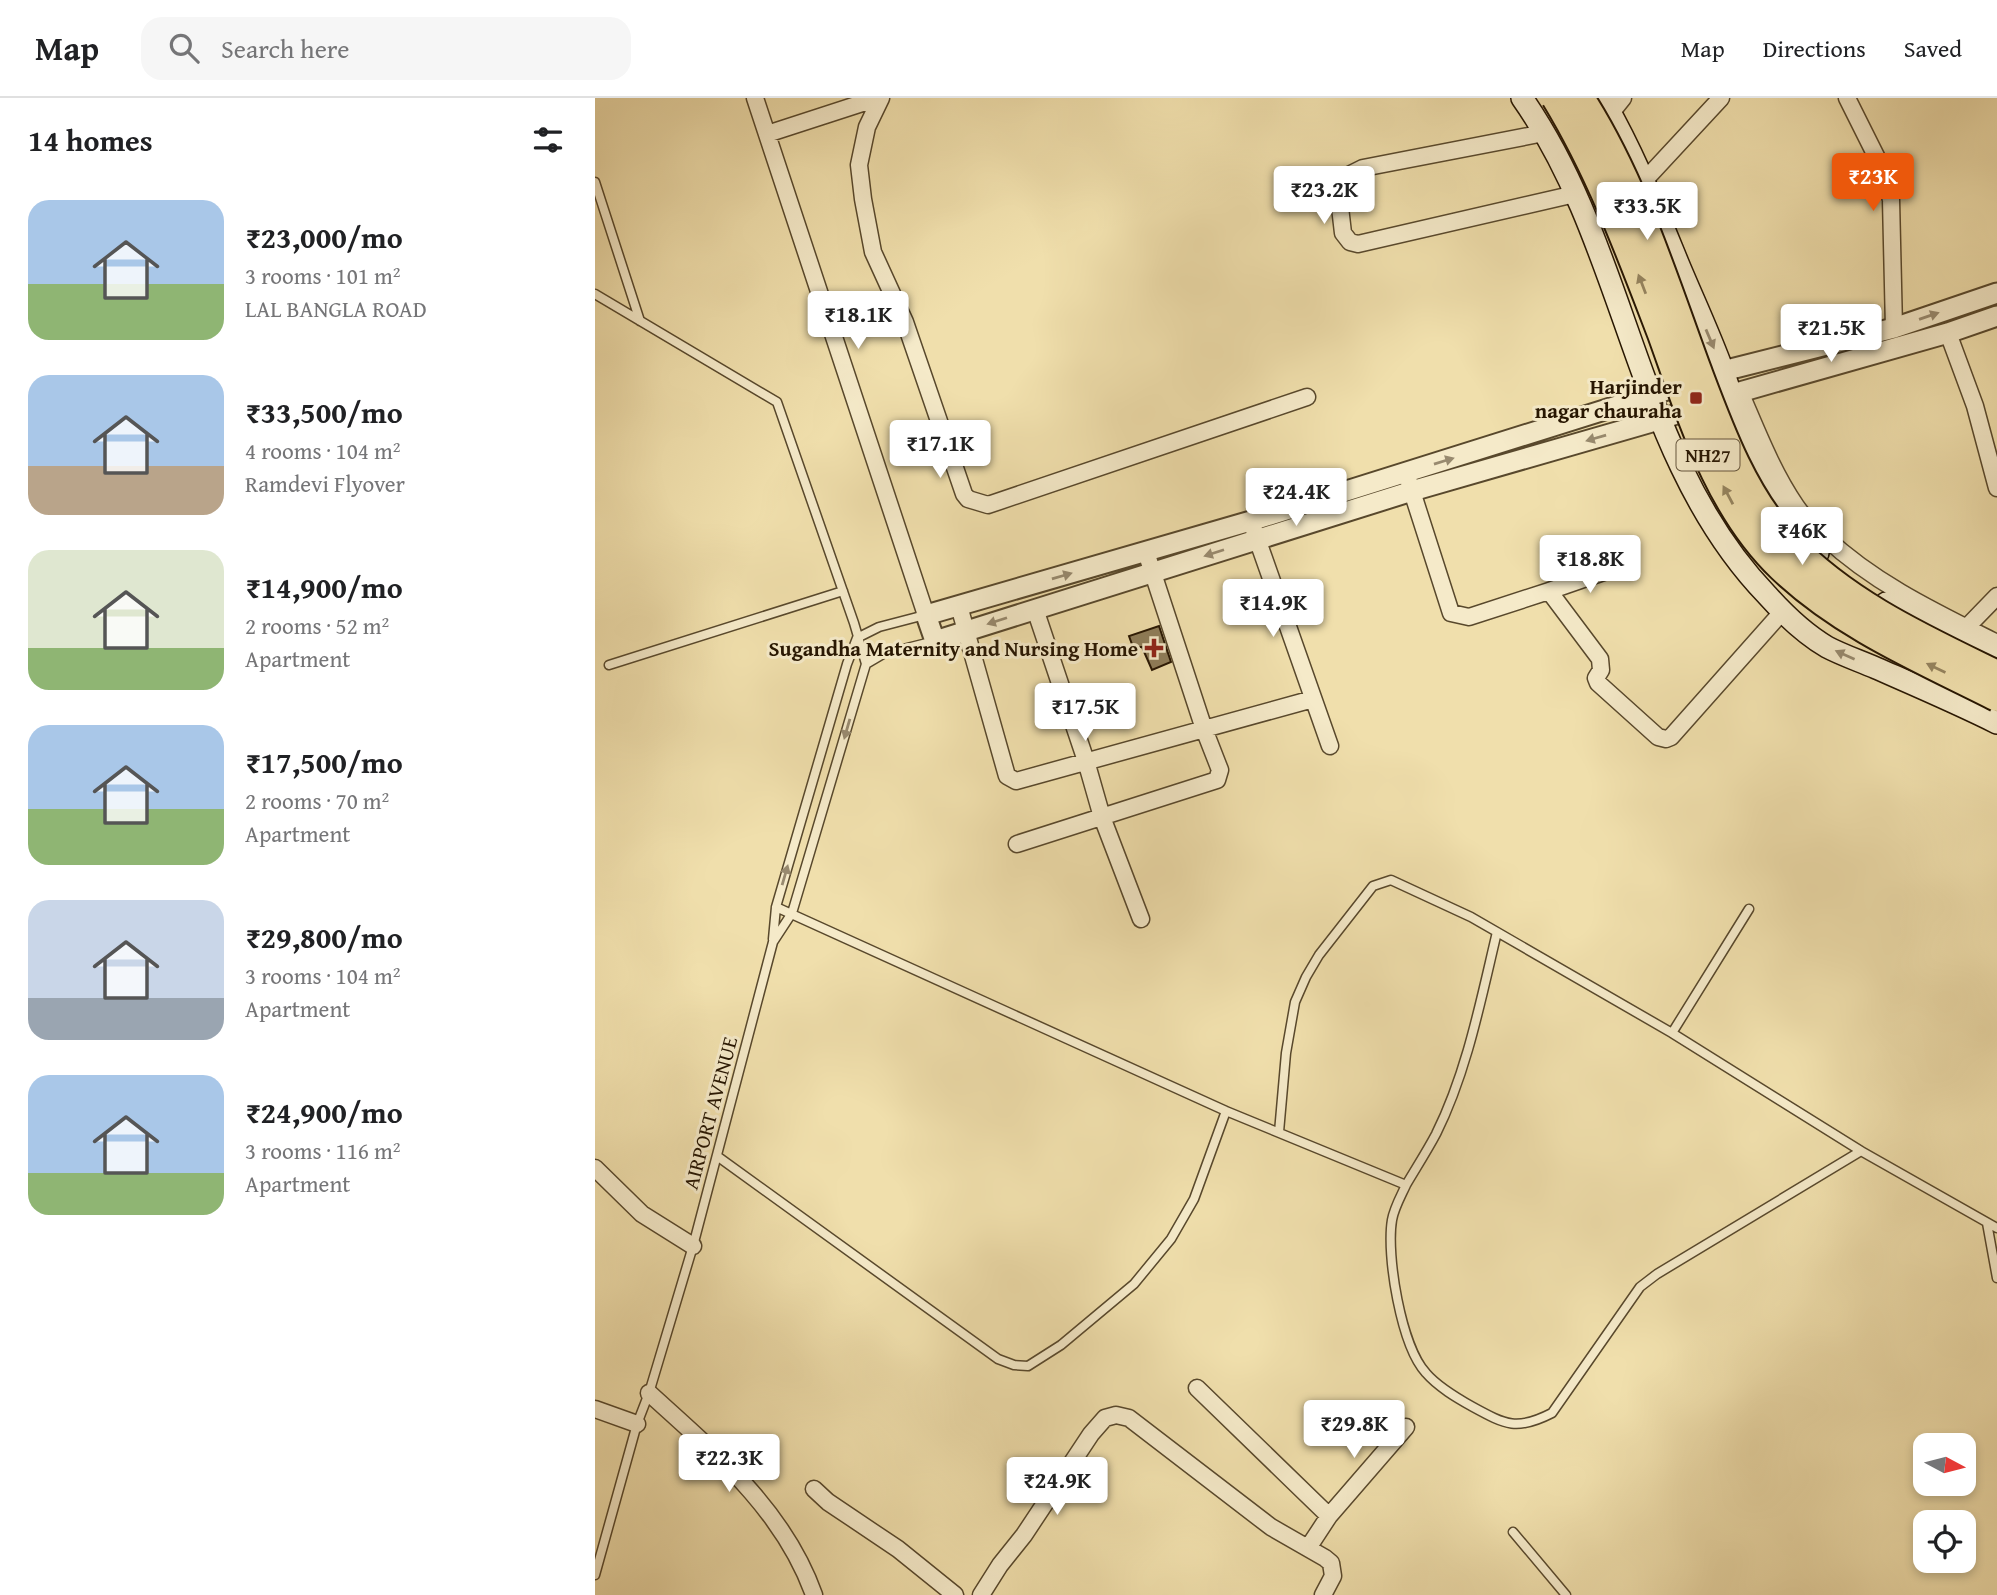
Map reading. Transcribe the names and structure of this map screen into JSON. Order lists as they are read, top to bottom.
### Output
{
  "streets": {
    "highway": ["NH27"],
    "lane": ["AIRPORT AVENUE"]
  },
  "places": {
    "transit": ["Harjinder nagar chauraha"],
    "health": ["Sugandha Maternity and Nursing Home"]
  },
  "north": "right",
  "page": {
    "header": "Map",
    "search": "Search here",
    "nav": ["Map", "Directions", "Saved"],
    "heading": "14 homes",
    "price": [
      "₹23K",
      "₹23.2K",
      "₹33.5K",
      "₹18.1K",
      "₹21.5K",
      "₹17.1K",
      "₹24.4K",
      "₹46K",
      "₹18.8K",
      "₹14.9K",
      "₹17.5K",
      "₹29.8K",
      "₹22.3K",
      "₹24.9K"
    ],
    "list": [
      {
        "name": "₹23,000/mo",
        "note": "3 rooms · 101 m² · LAL BANGLA ROAD"
      },
      {
        "name": "₹33,500/mo",
        "note": "4 rooms · 104 m² · Ramdevi Flyover"
      },
      {
        "name": "₹14,900/mo",
        "note": "2 rooms · 52 m² · Apartment"
      },
      {
        "name": "₹17,500/mo",
        "note": "2 rooms · 70 m² · Apartment"
      },
      {
        "name": "₹29,800/mo",
        "note": "3 rooms · 104 m² · Apartment"
      },
      {
        "name": "₹24,900/mo",
        "note": "3 rooms · 116 m² · Apartment"
      }
    ]
  }
}
